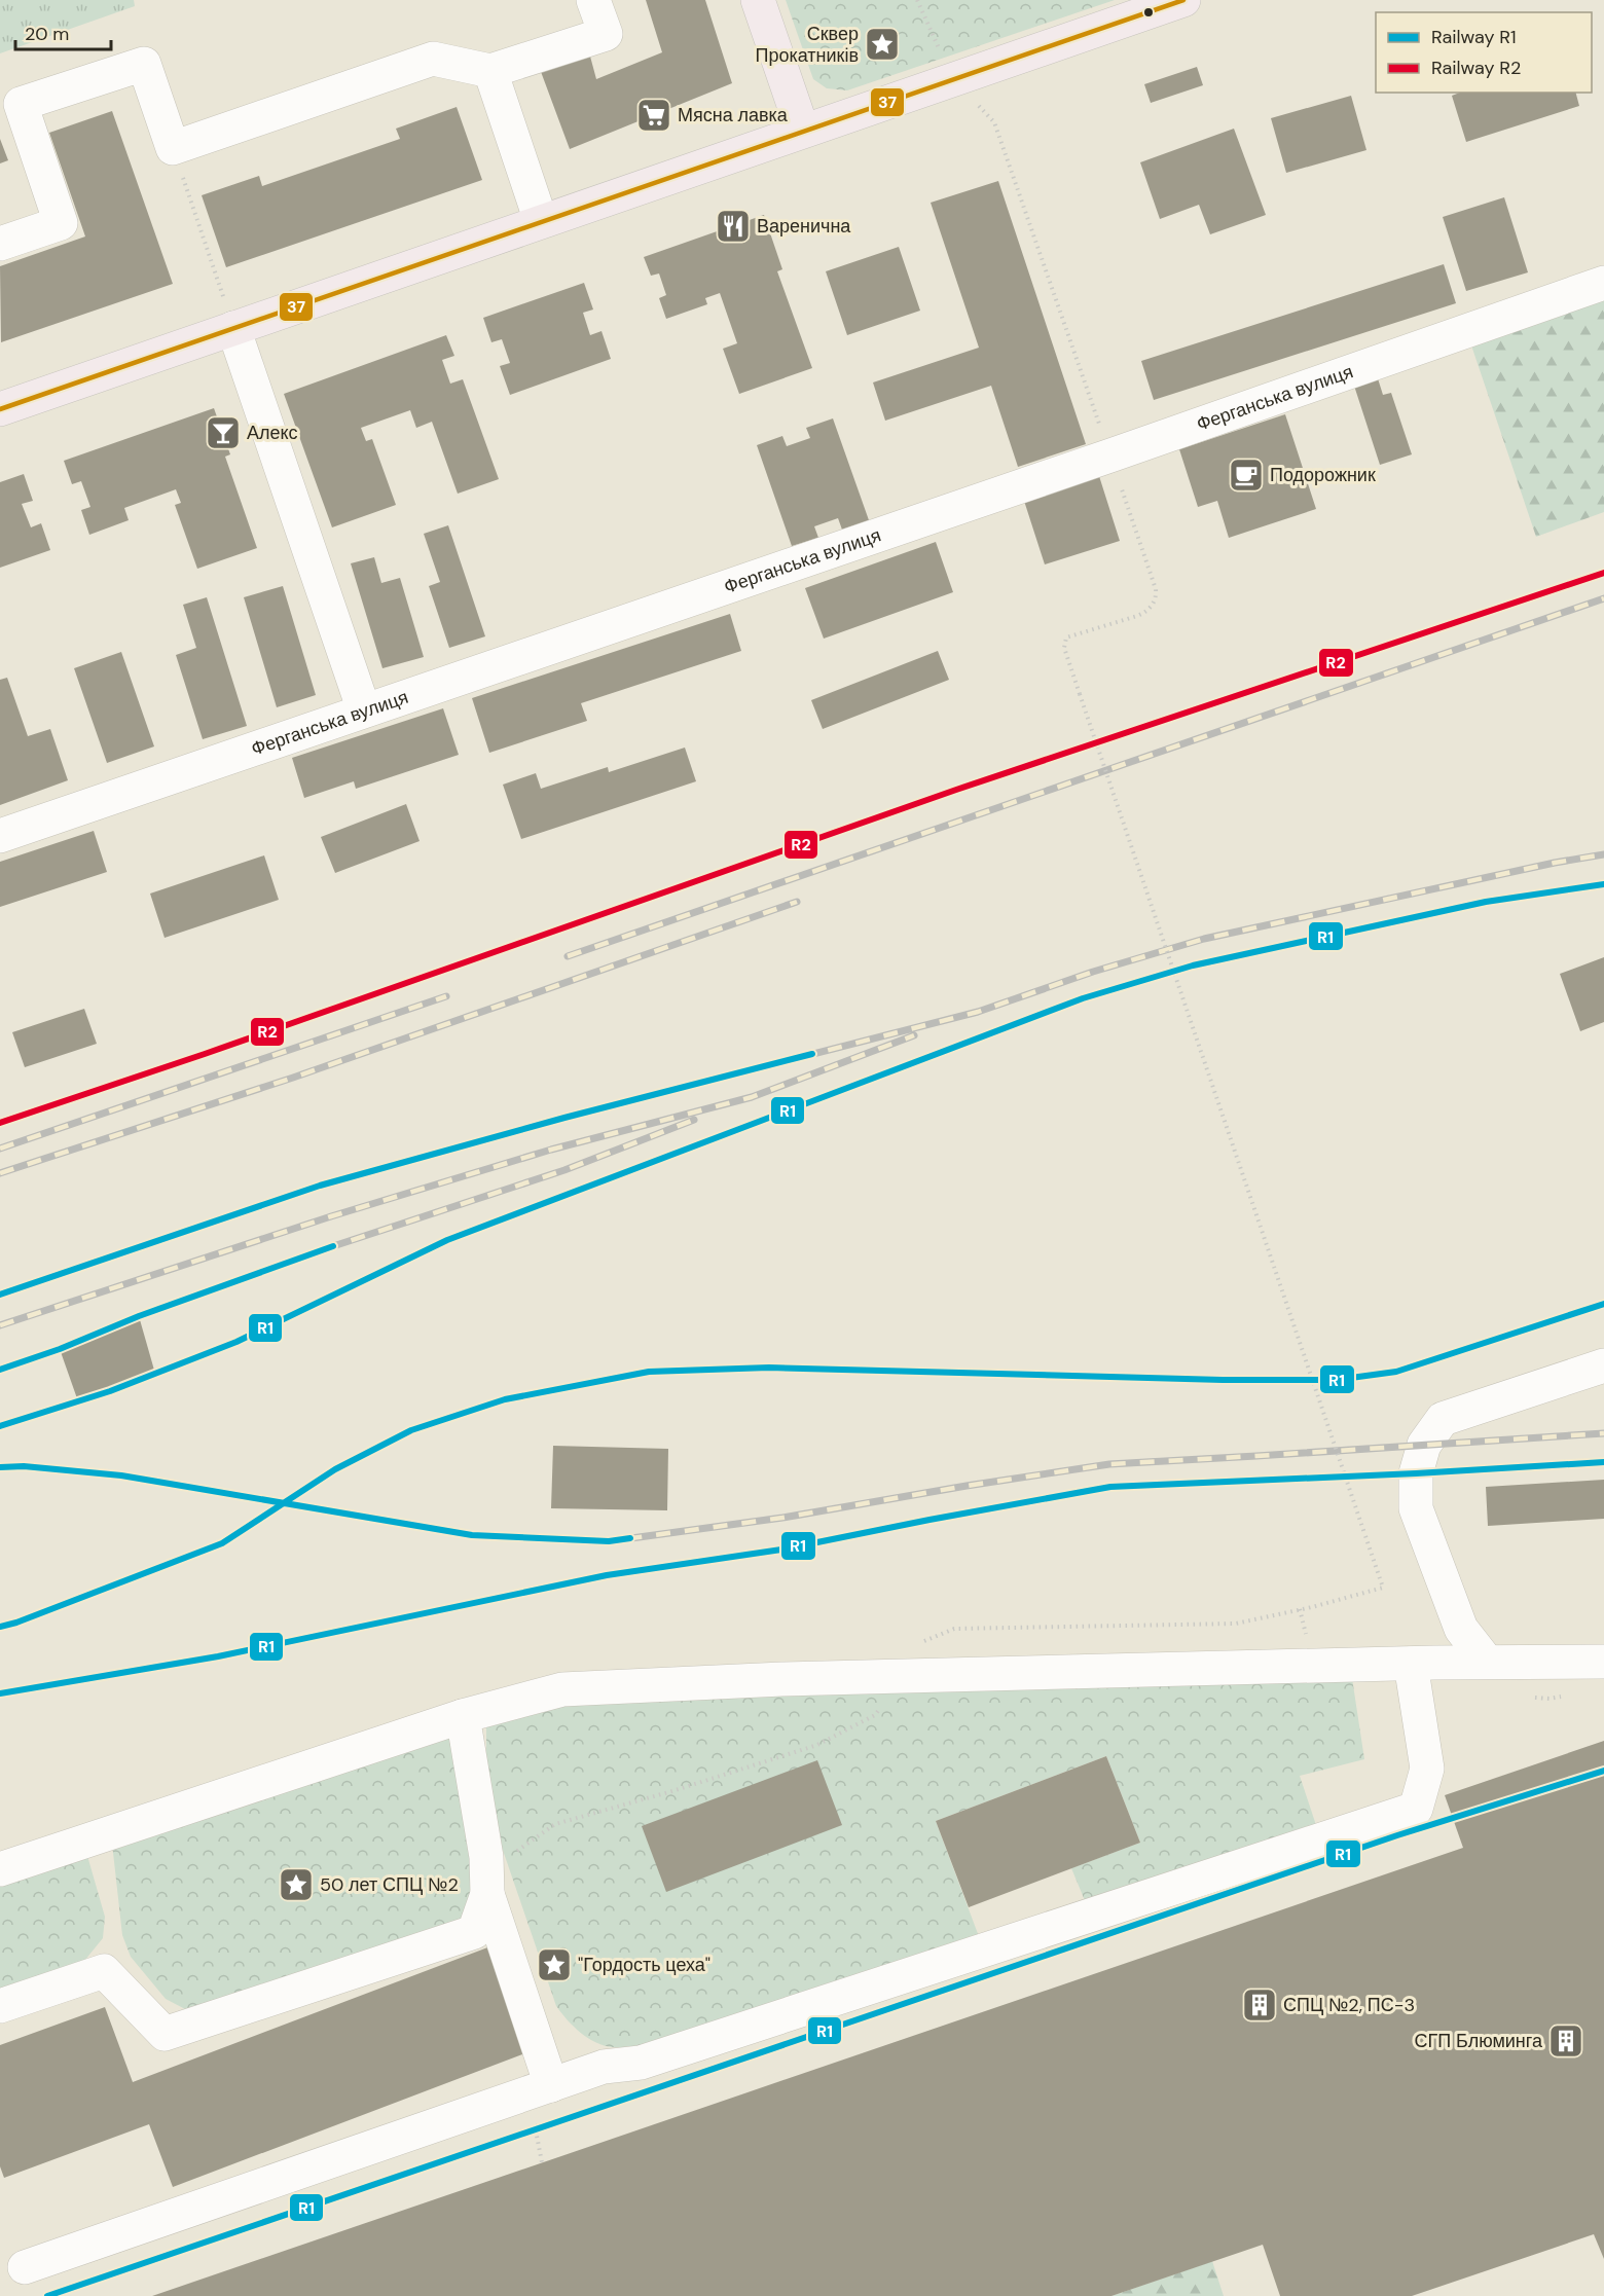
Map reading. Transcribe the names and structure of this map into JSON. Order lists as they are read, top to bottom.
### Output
{
  "streets": {
    "street": ["Ферганська вулиця"]
  },
  "places": {
    "place": ["Сквер Прокатників", "50 лет СПЦ №2", "\"Гордость цеха\""],
    "supermarket": ["Мясна лавка"],
    "restaurant": ["Варенична"],
    "bar": ["Алекс"],
    "cafe": ["Подорожник"],
    "building": ["СПЦ №2, ПС-3", "СГП Блюминга"]
  },
  "lines": ["transit line 37", "rail line R2", "rail line R1"],
  "legend": ["Railway R1", "Railway R2"],
  "scale_bar": "20 m"
}
